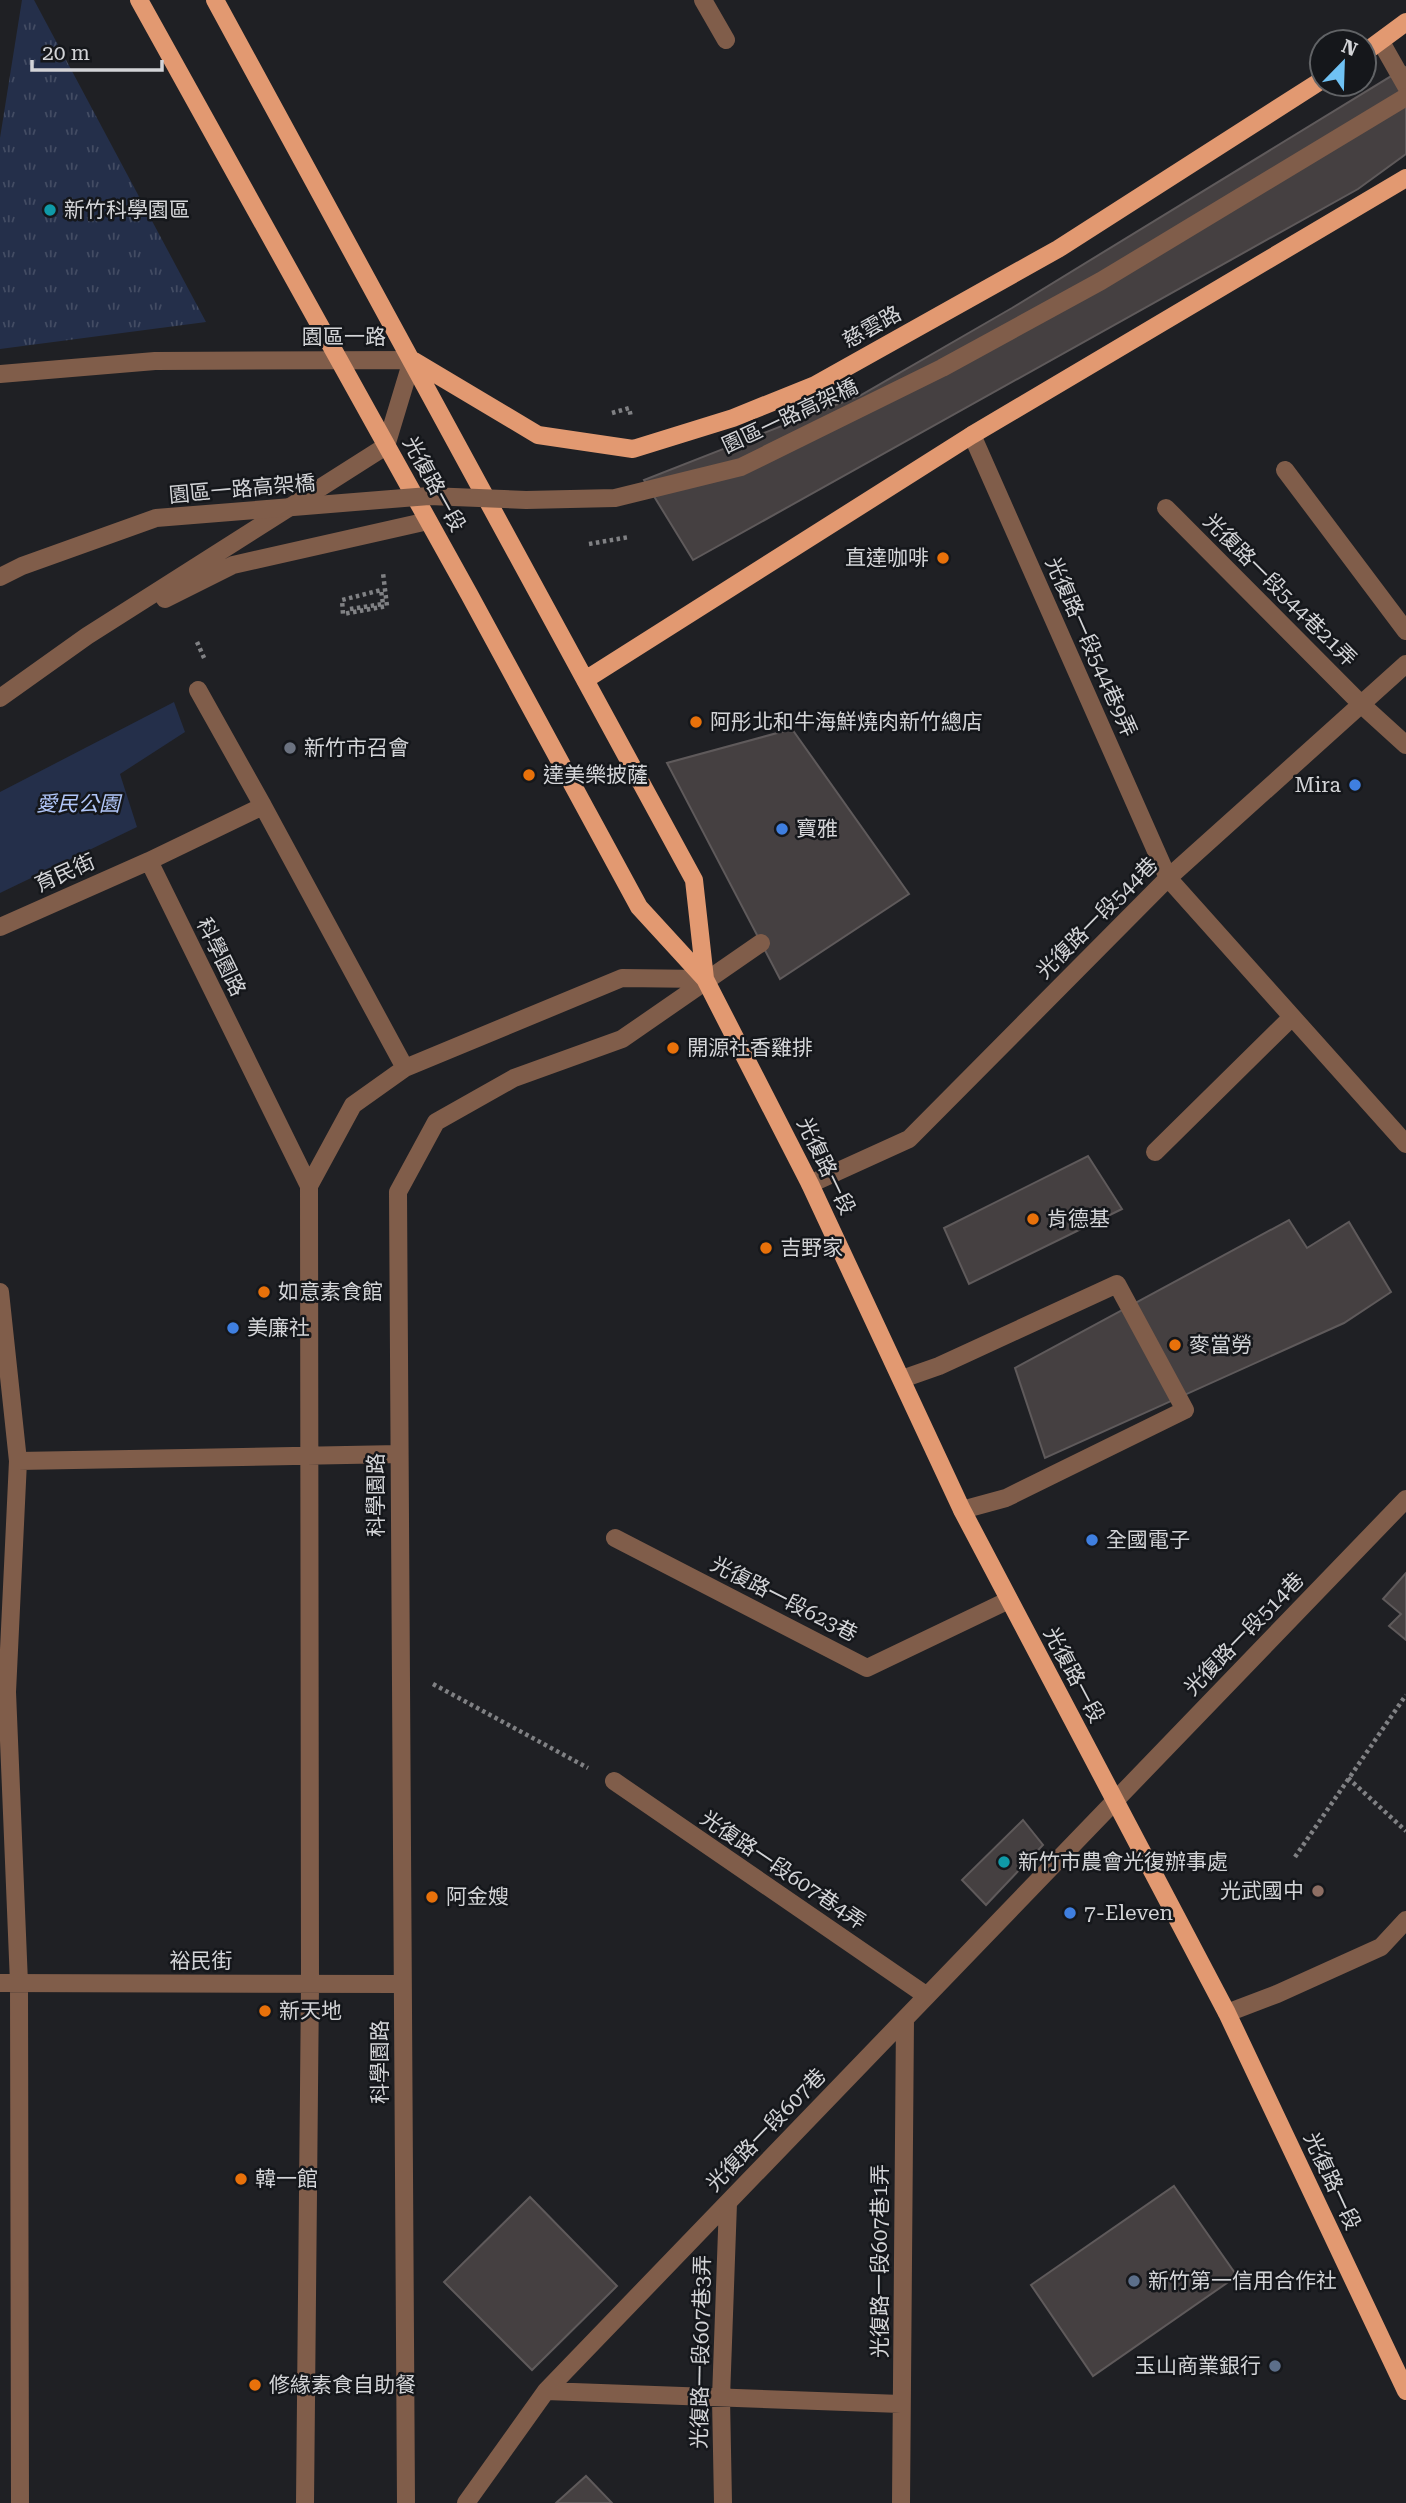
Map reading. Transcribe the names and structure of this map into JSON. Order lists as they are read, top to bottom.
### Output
{
  "streets": {
    "main road": ["慈雲路", "光復路一段"],
    "street": [
      "園區一路",
      "園區一路高架橋",
      "光復路一段544巷21弄",
      "光復路一段544巷9弄",
      "育民街",
      "光復路一段544巷",
      "科學園路",
      "光復路一段623巷",
      "光復路一段514巷",
      "光復路一段607巷4弄",
      "裕民街",
      "光復路一段607巷",
      "光復路一段607巷1弄",
      "光復路一段607巷3弄"
    ]
  },
  "crossings": [
    ["慈雲路", "園區一路"],
    ["慈雲路", "光復路一段"],
    ["園區一路", "光復路一段"],
    ["光復路一段", "光復路一段544巷"],
    ["光復路一段", "科學園路"],
    ["光復路一段", "光復路一段623巷"],
    ["光復路一段", "光復路一段514巷"],
    ["光復路一段", "光復路一段607巷"],
    ["光復路一段544巷21弄", "光復路一段544巷"],
    ["光復路一段544巷9弄", "光復路一段544巷"],
    ["育民街", "科學園路"],
    ["科學園路", "裕民街"],
    ["光復路一段514巷", "光復路一段607巷"],
    ["光復路一段607巷4弄", "光復路一段607巷"],
    ["光復路一段607巷", "光復路一段607巷1弄"],
    ["光復路一段607巷", "光復路一段607巷3弄"]
  ],
  "parks": ["愛民公園"],
  "places": [
    "新竹科學園區",
    "直達咖啡",
    "阿彤北和牛海鮮燒肉新竹總店",
    "新竹市召會",
    "達美樂披薩",
    "Mira",
    "寶雅",
    "開源社香雞排",
    "肯德基",
    "吉野家",
    "如意素食館",
    "美廉社",
    "麥當勞",
    "全國電子",
    "新竹市農會光復辦事處",
    "光武國中",
    "阿金嫂",
    "7-Eleven",
    "新天地",
    "韓一館",
    "新竹第一信用合作社",
    "玉山商業銀行",
    "修緣素食自助餐"
  ],
  "scale_bar": "20 m",
  "north": "top right"
}
